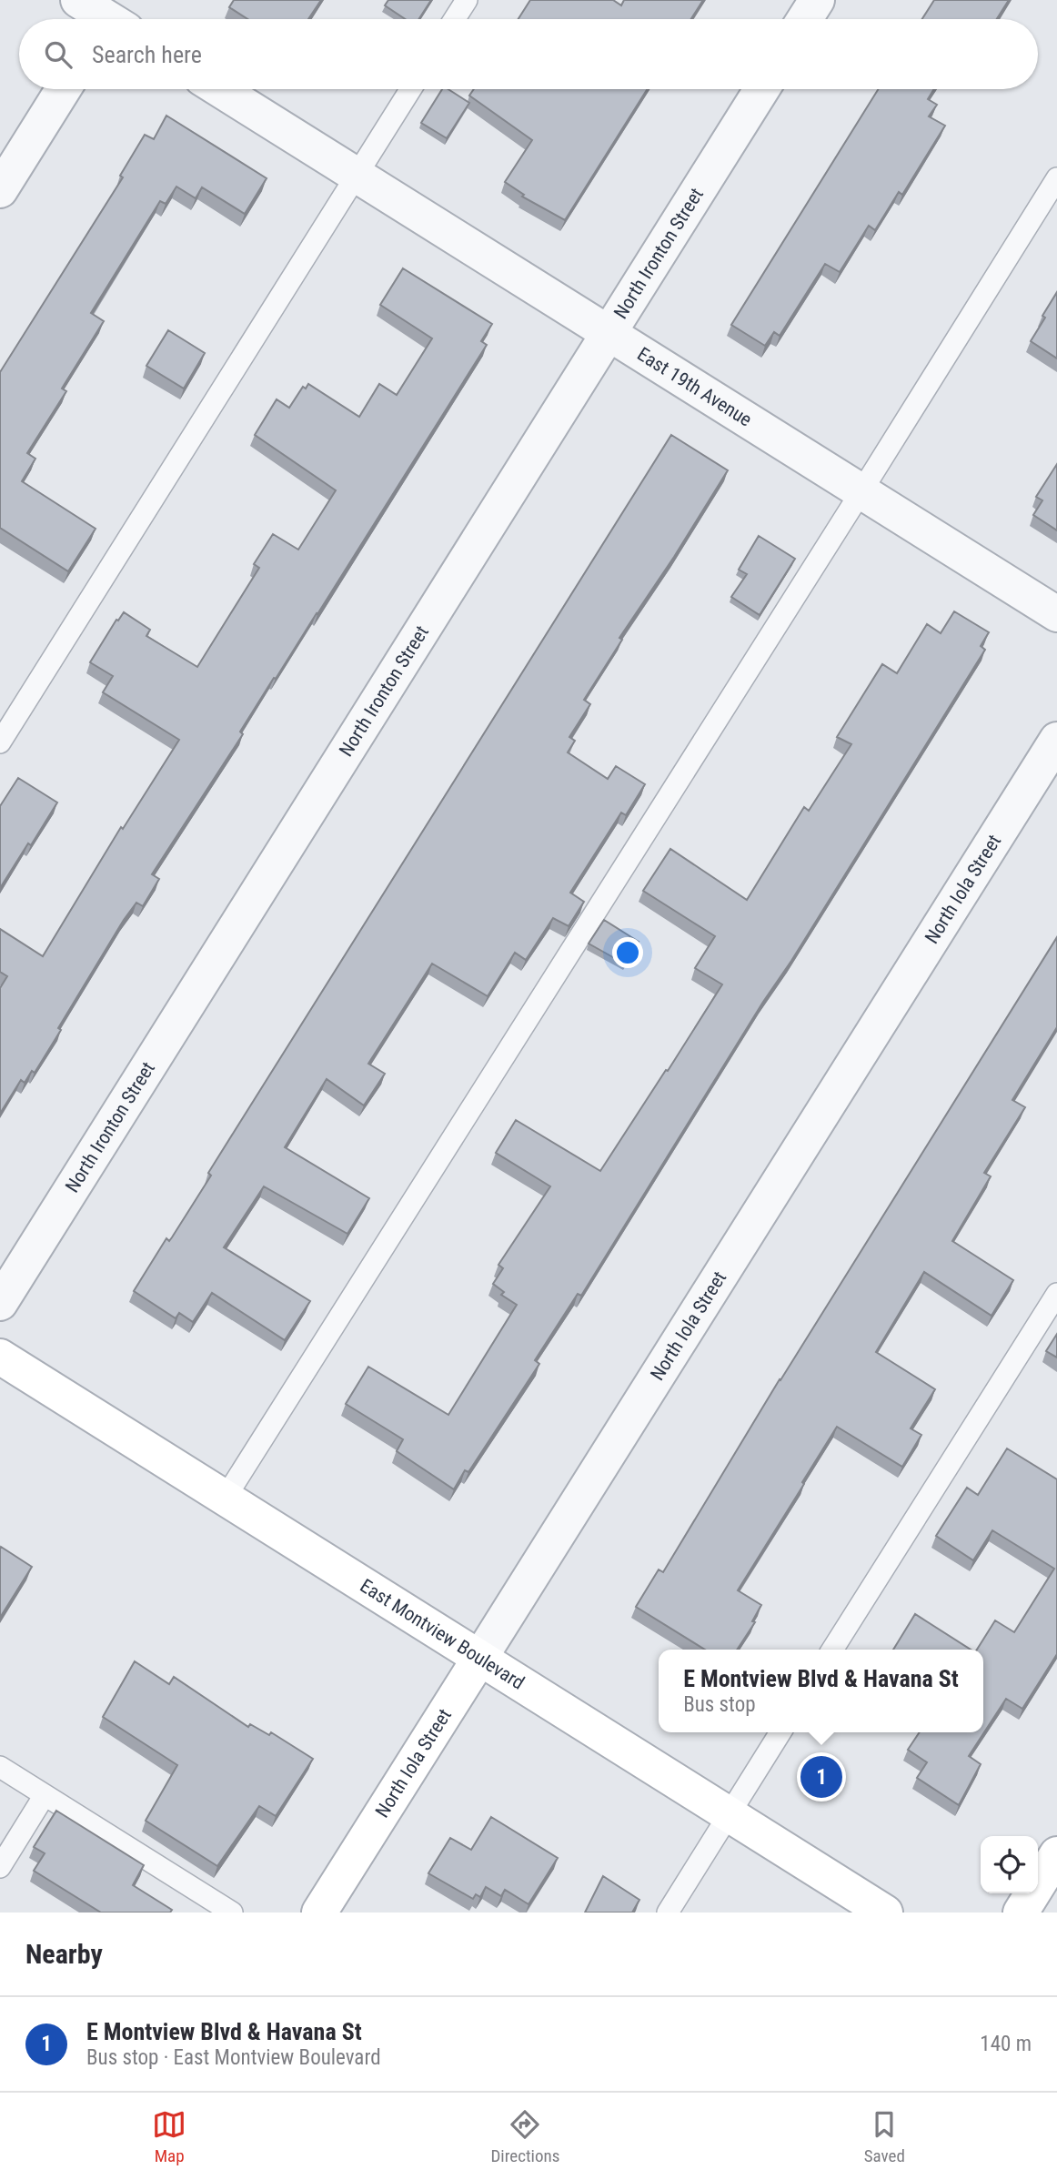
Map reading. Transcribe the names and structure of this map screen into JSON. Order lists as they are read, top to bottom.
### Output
{
  "streets": {
    "main road": ["North Iola Street", "East Montview Boulevard"],
    "street": ["North Ironton Street", "East 19th Avenue"]
  },
  "crossings": [
    ["North Ironton Street", "East 19th Avenue"],
    ["North Iola Street", "East Montview Boulevard"]
  ],
  "page": {
    "search": "Search here",
    "popup": ["E Montview Blvd & Havana St", "Bus stop"],
    "pins": "1",
    "heading": "Nearby",
    "list": [
      {
        "mark": "1",
        "name": "E Montview Blvd & Havana St",
        "note": "Bus stop · East Montview Boulevard",
        "value": "140 m"
      }
    ],
    "nav": ["Map", "Directions", "Saved"]
  }
}
